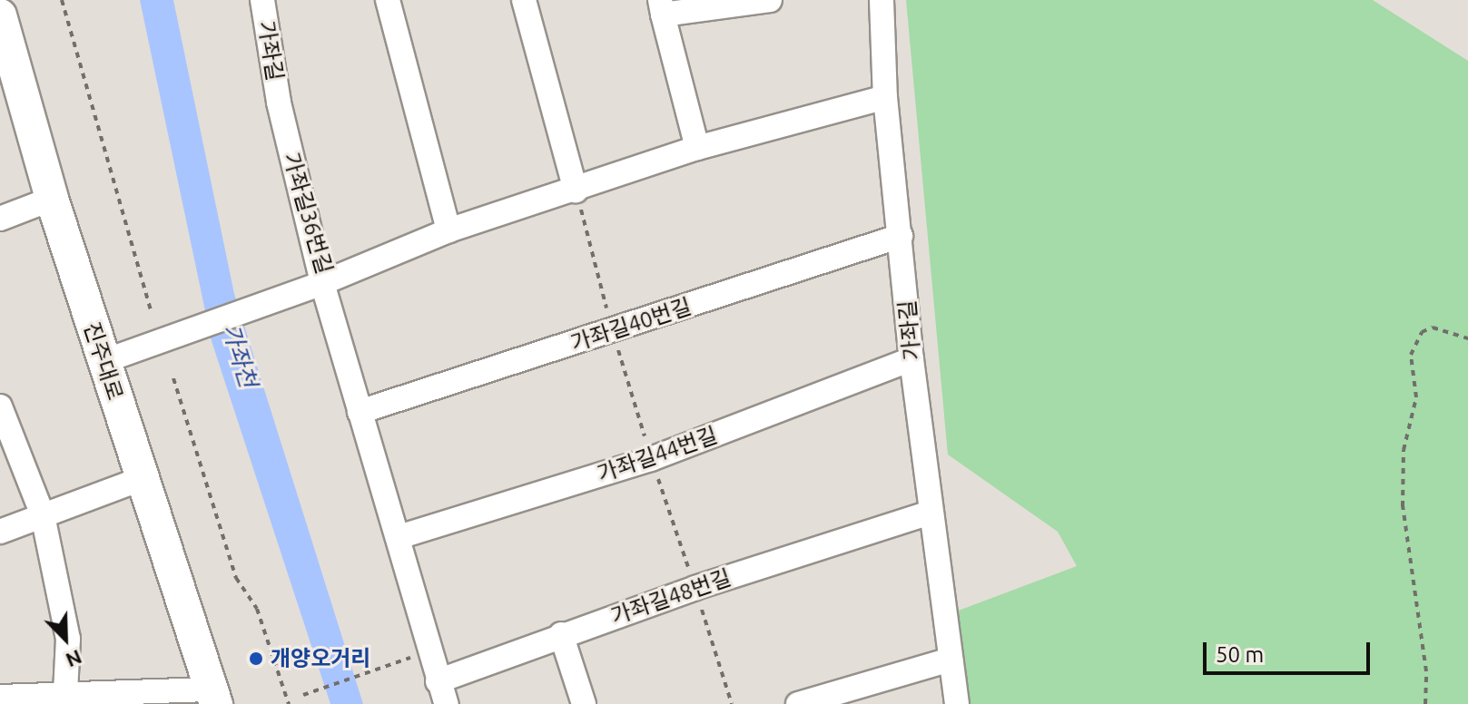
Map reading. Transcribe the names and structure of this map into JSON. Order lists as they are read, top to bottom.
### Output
{
  "streets": {
    "street": [
      "가좌길",
      "가좌길36번길",
      "가좌길40번길",
      "진주대로",
      "가좌길44번길",
      "가좌길48번길"
    ]
  },
  "crossings": [
    ["가좌길", "가좌길36번길"],
    ["가좌길", "가좌길40번길"],
    ["가좌길", "가좌길44번길"],
    ["가좌길", "가좌길48번길"]
  ],
  "water": ["가좌천"],
  "places": ["개양오거리"],
  "scale_bar": "50 m",
  "north": "bottom right"
}
